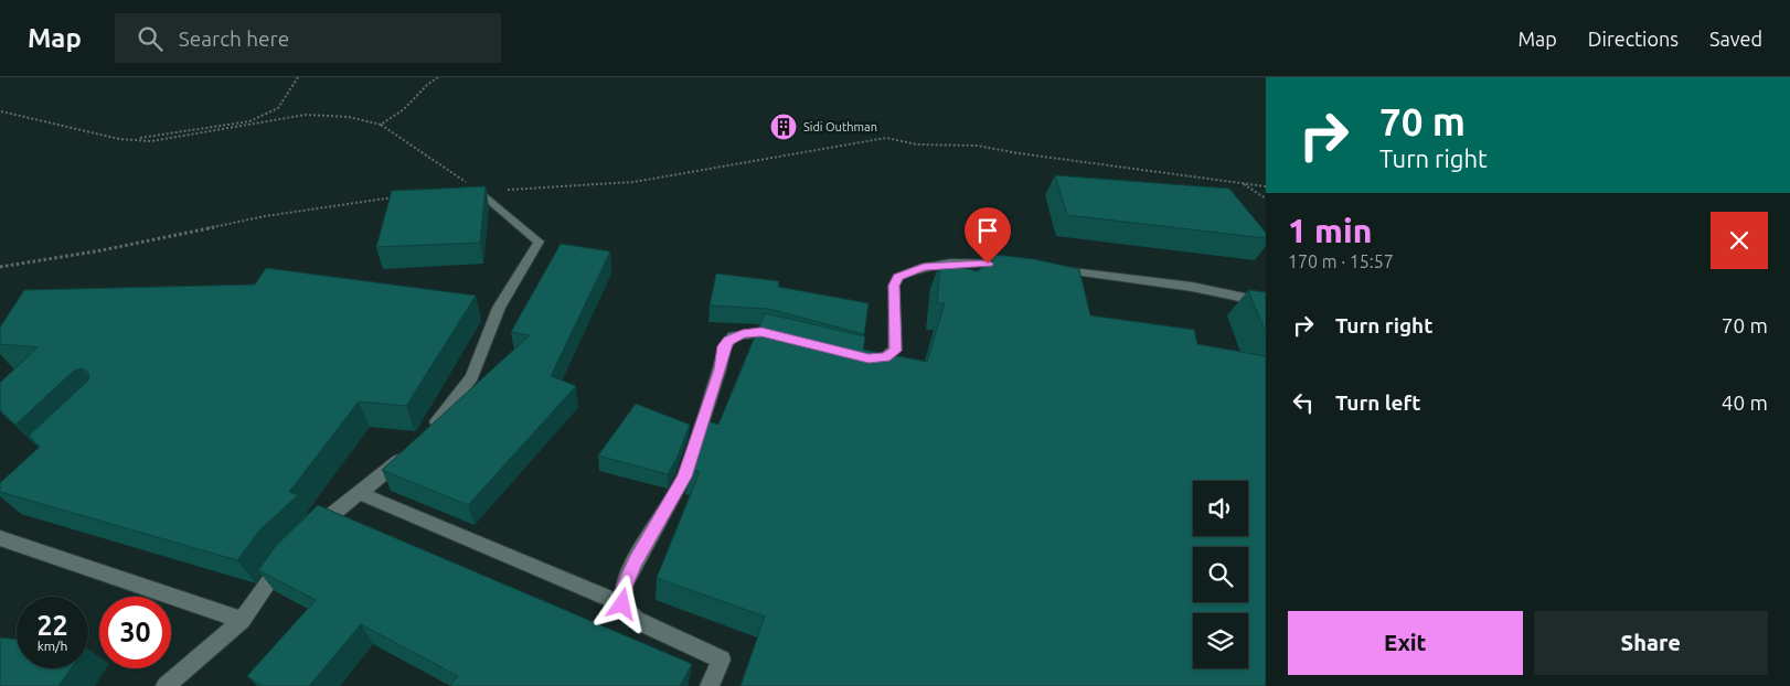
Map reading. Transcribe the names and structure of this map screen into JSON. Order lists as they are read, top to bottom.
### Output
{
  "places": {
    "building": ["Sidi Outhman"]
  },
  "page": {
    "header": "Map",
    "search": "Search here",
    "nav": ["Map", "Directions", "Saved"],
    "turn": ["70 m", "Turn right"],
    "heading": ["1 min", "170 m · 15:57"],
    "list": [
      {
        "name": "Turn right",
        "value": "70 m"
      },
      {
        "name": "Turn left",
        "value": "40 m"
      }
    ],
    "speed": "22 km/h",
    "limit": "30",
    "buttons": ["Exit", "Share"]
  }
}
